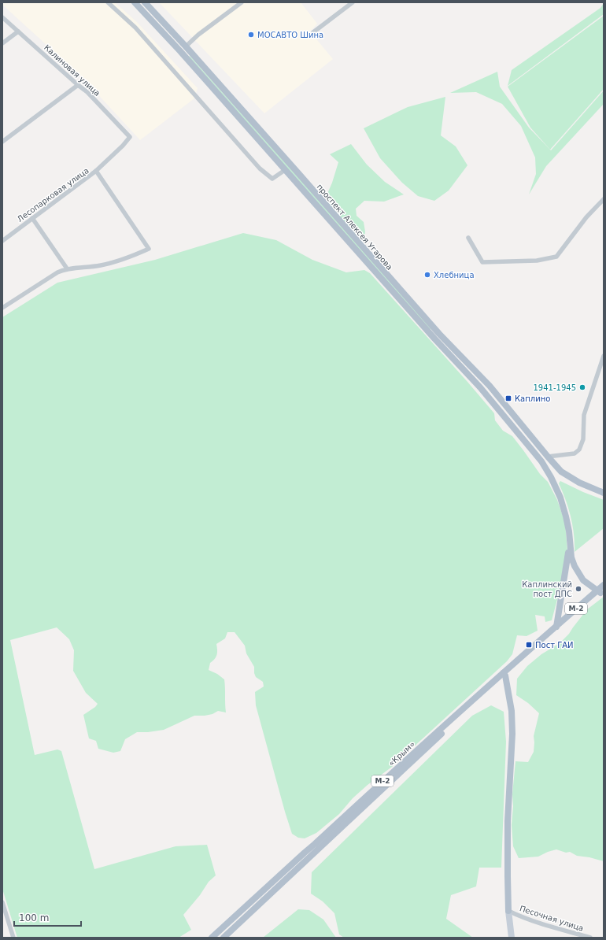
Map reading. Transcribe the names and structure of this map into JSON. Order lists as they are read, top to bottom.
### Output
{
  "streets": {
    "main road": ["проспект Алексея Угарова", "М-2", "«Крым»"],
    "street": ["Калиновая улица", "Лесопарковая улица", "Песочная улица"]
  },
  "crossings": [
    ["Калиновая улица", "Лесопарковая улица"],
    ["проспект Алексея Угарова", "«Крым»"]
  ],
  "places": {
    "other": [
      "МОСАВТО Шина",
      "Хлебница",
      "1941-1945",
      "Каплинский пост ДПС"
    ],
    "transit": ["Каплино", "Пост ГАИ"]
  },
  "scale_bar": "100 m"
}
